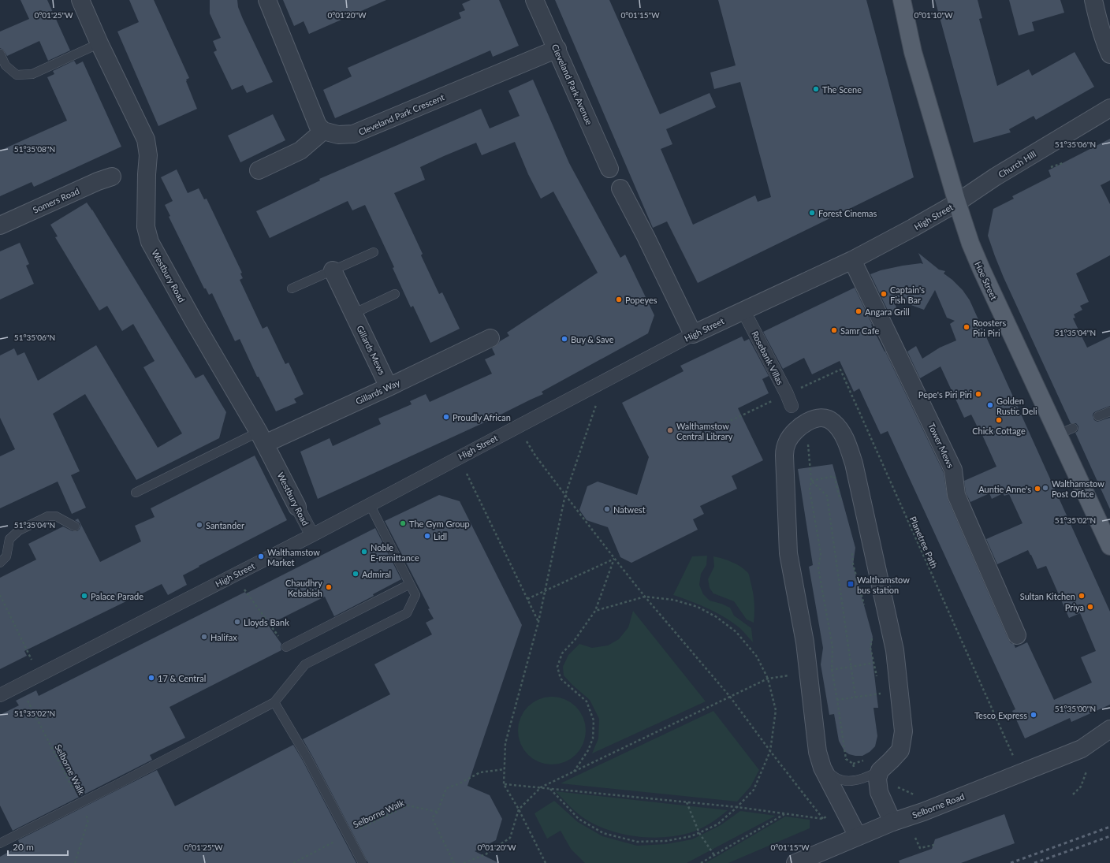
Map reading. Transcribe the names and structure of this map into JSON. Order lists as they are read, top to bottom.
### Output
{
  "streets": {
    "main road": ["Hoe Street"],
    "street": [
      "Cleveland Park Avenue",
      "Cleveland Park Crescent",
      "Church Hill",
      "Somers Road",
      "High Street",
      "Westbury Road",
      "Gillards Mews",
      "Rosebank Villas",
      "Gillards Way",
      "Tower Mews",
      "Selborne Road"
    ],
    "path": ["Planetree Path", "Selborne Walk"]
  },
  "crossings": [
    ["Cleveland Park Avenue", "Cleveland Park Crescent"],
    ["Church Hill", "High Street"],
    ["Church Hill", "Hoe Street"],
    ["High Street", "Westbury Road"],
    ["High Street", "Hoe Street"],
    ["High Street", "Rosebank Villas"],
    ["High Street", "Tower Mews"],
    ["High Street", "Selborne Walk"],
    ["Westbury Road", "Gillards Way"],
    ["Gillards Mews", "Gillards Way"],
    ["Rosebank Villas", "Planetree Path"],
    ["Planetree Path", "Selborne Road"]
  ],
  "places": {
    "other": [
      "The Scene",
      "Forest Cinemas",
      "Captain's Fish Bar",
      "Popeyes",
      "Angara Grill",
      "Roosters Piri Piri",
      "Samr Cafe",
      "Buy & Save",
      "Pepe's Piri Piri",
      "Golden Rustic Deli",
      "Proudly African",
      "Chick Cottage",
      "Walthamstow Central Library",
      "Walthamstow Post Office",
      "Auntie Anne's",
      "Natwest",
      "The Gym Group",
      "Santander",
      "Lidl",
      "Noble E-remittance",
      "Walthamstow Market",
      "Admiral",
      "Chaudhry Kebabish",
      "Palace Parade",
      "Sultan Kitchen",
      "Priya",
      "Lloyds Bank",
      "Halifax",
      "17 & Central",
      "Tesco Express"
    ],
    "transit": ["Walthamstow bus station"]
  },
  "scale_bar": "20 m",
  "coordinates": [
    "0°01'25\"W",
    "0°01'20\"W",
    "0°01'15\"W",
    "0°01'10\"W",
    "51°35'06\"N",
    "51°35'08\"N",
    "51°35'04\"N",
    "51°35'02\"N",
    "51°35'00\"N"
  ]
}
